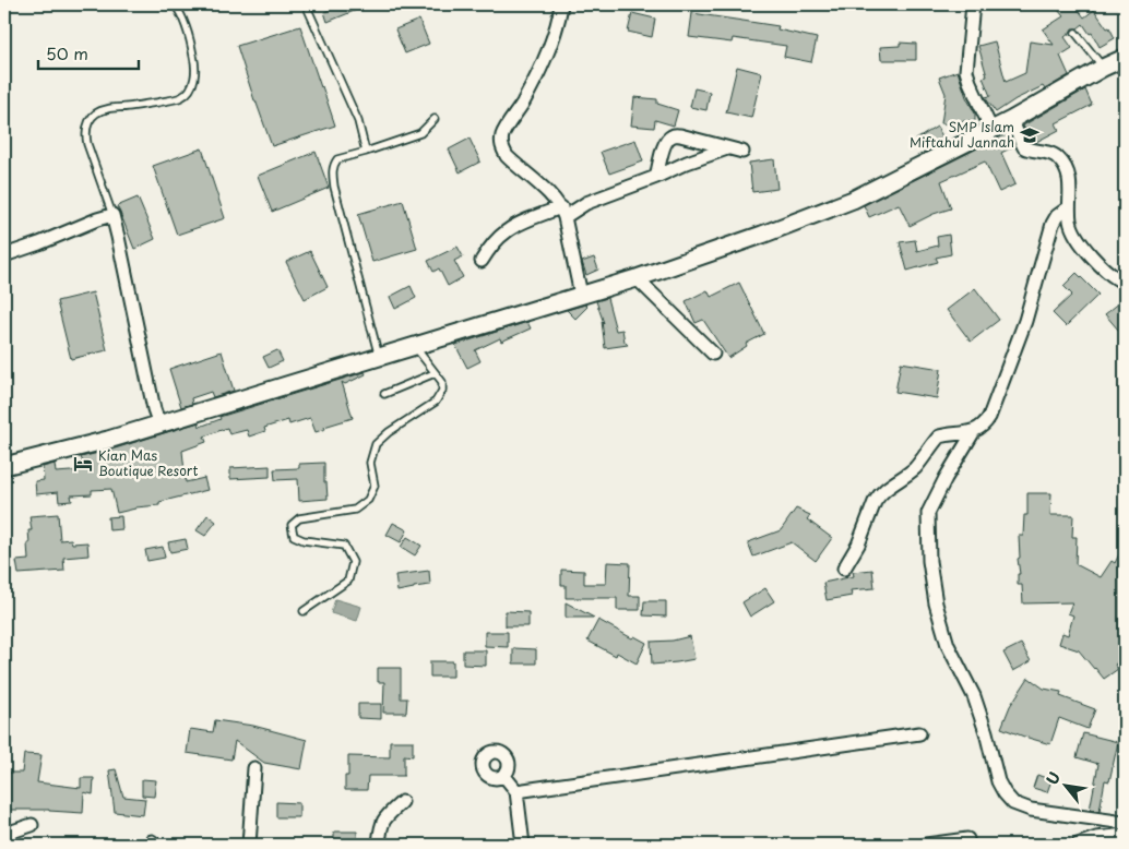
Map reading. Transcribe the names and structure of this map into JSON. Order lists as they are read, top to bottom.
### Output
{
  "places": {
    "school or university": ["SMP Islam Miftahul Jannah"],
    "hotel": ["Kian Mas Boutique Resort"]
  },
  "scale_bar": "50 m",
  "north": "top left"
}
